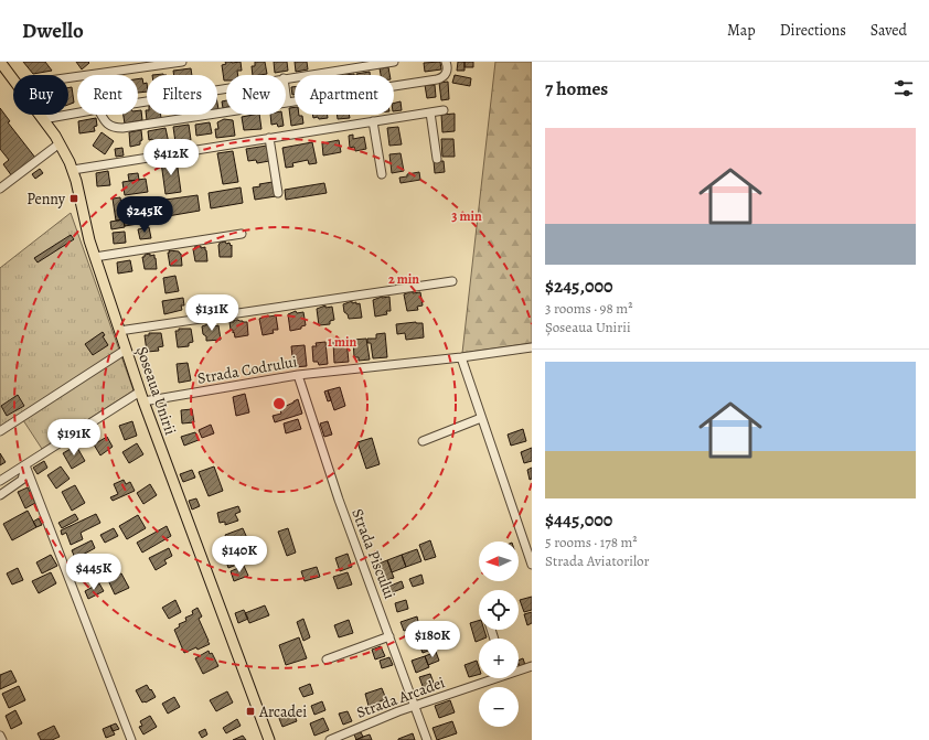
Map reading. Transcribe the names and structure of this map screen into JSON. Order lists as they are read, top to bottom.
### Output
{
  "streets": {
    "main road": ["Șoseaua Unirii"],
    "street": ["Strada Codrului", "Strada Piscului", "Strada Arcadei"]
  },
  "crossings": [
    ["Strada Codrului", "Șoseaua Unirii"],
    ["Strada Codrului", "Strada Piscului"],
    ["Strada Piscului", "Strada Arcadei"]
  ],
  "places": {
    "transit": ["Penny", "Arcadei"]
  },
  "north": "left",
  "page": {
    "header": "Dwello",
    "nav": ["Map", "Directions", "Saved"],
    "heading": "7 homes",
    "chip": [
      "Buy",
      "Rent",
      "Filters",
      "New",
      "Apartment"
    ],
    "list": [
      {
        "name": "$245,000",
        "note": "3 rooms · 98 m² · Șoseaua Unirii"
      },
      {
        "name": "$445,000",
        "note": "5 rooms · 178 m² · Strada Aviatorilor"
      }
    ],
    "price": [
      "$412K",
      "$245K",
      "$131K",
      "$191K",
      "$140K",
      "$445K",
      "$180K"
    ],
    "map_buttons": ["+", "−"]
  },
  "rings": ["3 min", "2 min", "1 min"]
}
